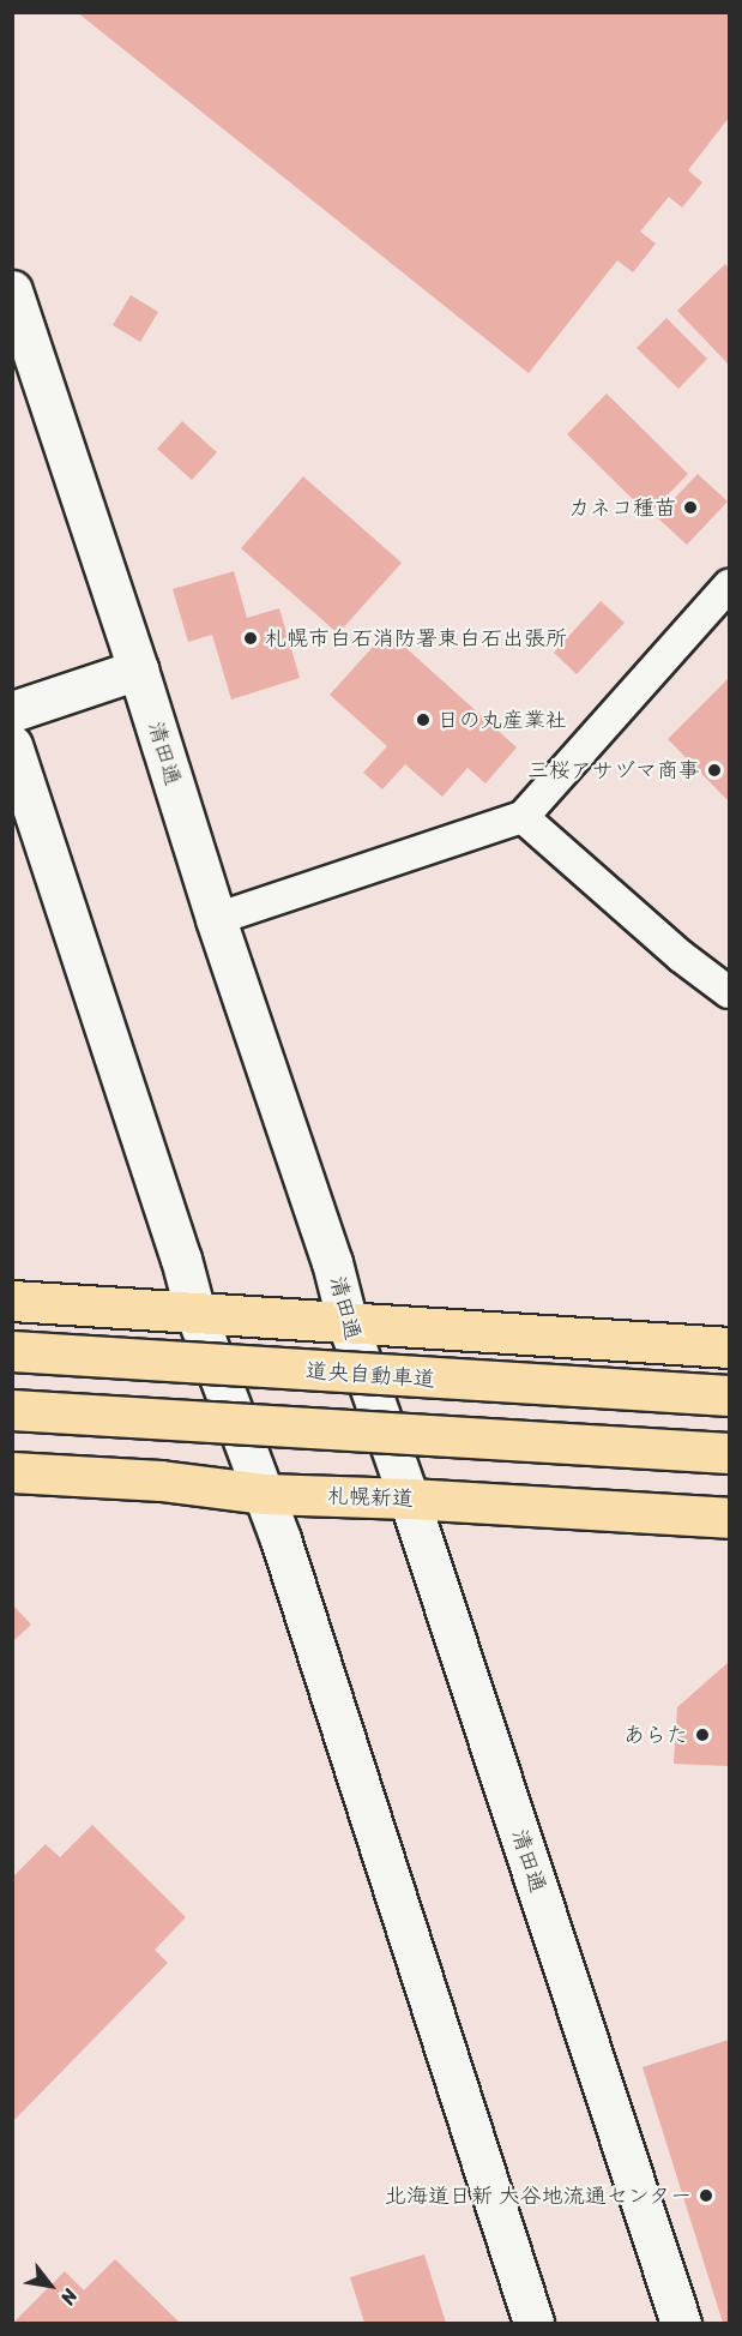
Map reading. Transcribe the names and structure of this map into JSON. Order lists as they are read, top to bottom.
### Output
{
  "streets": {
    "highway": ["道央自動車道", "札幌新道"],
    "street": ["清田通"]
  },
  "crossings": [
    ["清田通", "札幌新道"]
  ],
  "places": [
    "カネコ種苗",
    "札幌市白石消防署東白石出張所",
    "日の丸産業社",
    "三桜アサヅマ商事",
    "あらた",
    "北海道日新 大谷地流通センター"
  ],
  "north": "bottom right"
}
